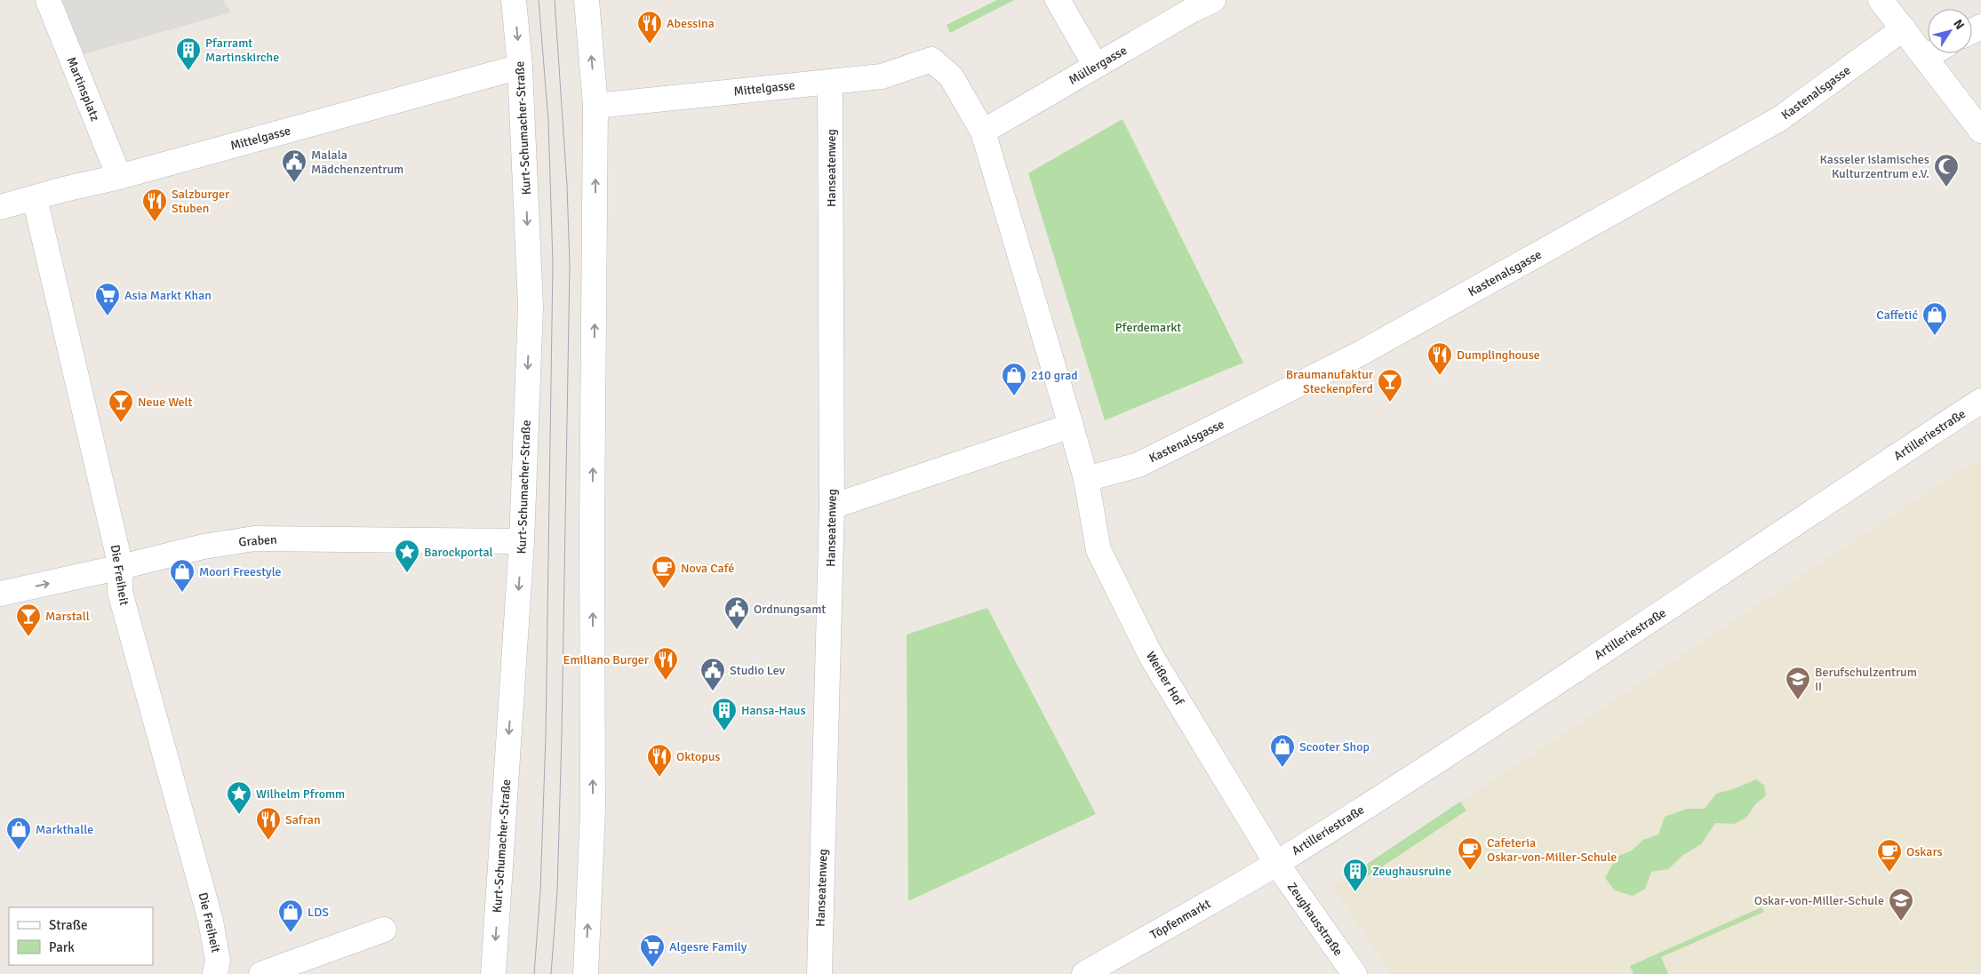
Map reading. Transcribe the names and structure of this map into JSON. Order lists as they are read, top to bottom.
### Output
{
  "streets": {
    "street": [
      "Müllergasse",
      "Mittelgasse",
      "Martinsplatz",
      "Kastenalsgasse",
      "Kurt-Schumacher-Straße",
      "Hanseatenweg",
      "Artilleriestraße",
      "Graben",
      "Die Freiheit",
      "Weißer Hof",
      "Töpfenmarkt",
      "Zeughausstraße"
    ]
  },
  "crossings": [
    ["Müllergasse", "Mittelgasse"],
    ["Mittelgasse", "Martinsplatz"],
    ["Mittelgasse", "Kurt-Schumacher-Straße"],
    ["Mittelgasse", "Hanseatenweg"],
    ["Mittelgasse", "Die Freiheit"],
    ["Kastenalsgasse", "Weißer Hof"],
    ["Kurt-Schumacher-Straße", "Graben"],
    ["Artilleriestraße", "Weißer Hof"],
    ["Artilleriestraße", "Töpfenmarkt"],
    ["Artilleriestraße", "Zeughausstraße"],
    ["Graben", "Die Freiheit"],
    ["Weißer Hof", "Töpfenmarkt"],
    ["Weißer Hof", "Zeughausstraße"],
    ["Töpfenmarkt", "Zeughausstraße"]
  ],
  "parks": ["Pferdemarkt"],
  "places": {
    "restaurant": [
      "Abessina",
      "Salzburger Stuben",
      "Dumplinghouse",
      "Emiliano Burger",
      "Oktopus",
      "Safran"
    ],
    "building": ["Pfarramt Martinskirche", "Hansa-Haus", "Zeughausruine"],
    "public building": ["Malala Mädchenzentrum", "Ordnungsamt", "Studio Lev"],
    "mosque": ["Kasseler islamisches Kulturzentrum e.V."],
    "supermarket": ["Asia Markt Khan", "Algesre Family"],
    "shop": [
      "Caffetić",
      "210 grad",
      "Moori Freestyle",
      "Scooter Shop",
      "Markthalle",
      "LDS"
    ],
    "bar": ["Braumanufaktur Steckenpferd", "Neue Welt", "Marstall"],
    "place": ["Barockportal", "Wilhelm Pfromm"],
    "cafe": ["Nova Café", "Cafeteria Oskar-von-Miller-Schule", "Oskars"],
    "school or university": ["Berufschulzentrum II", "Oskar-von-Miller-Schule"]
  },
  "legend": ["Straße", "Park"],
  "north": "top right"
}
